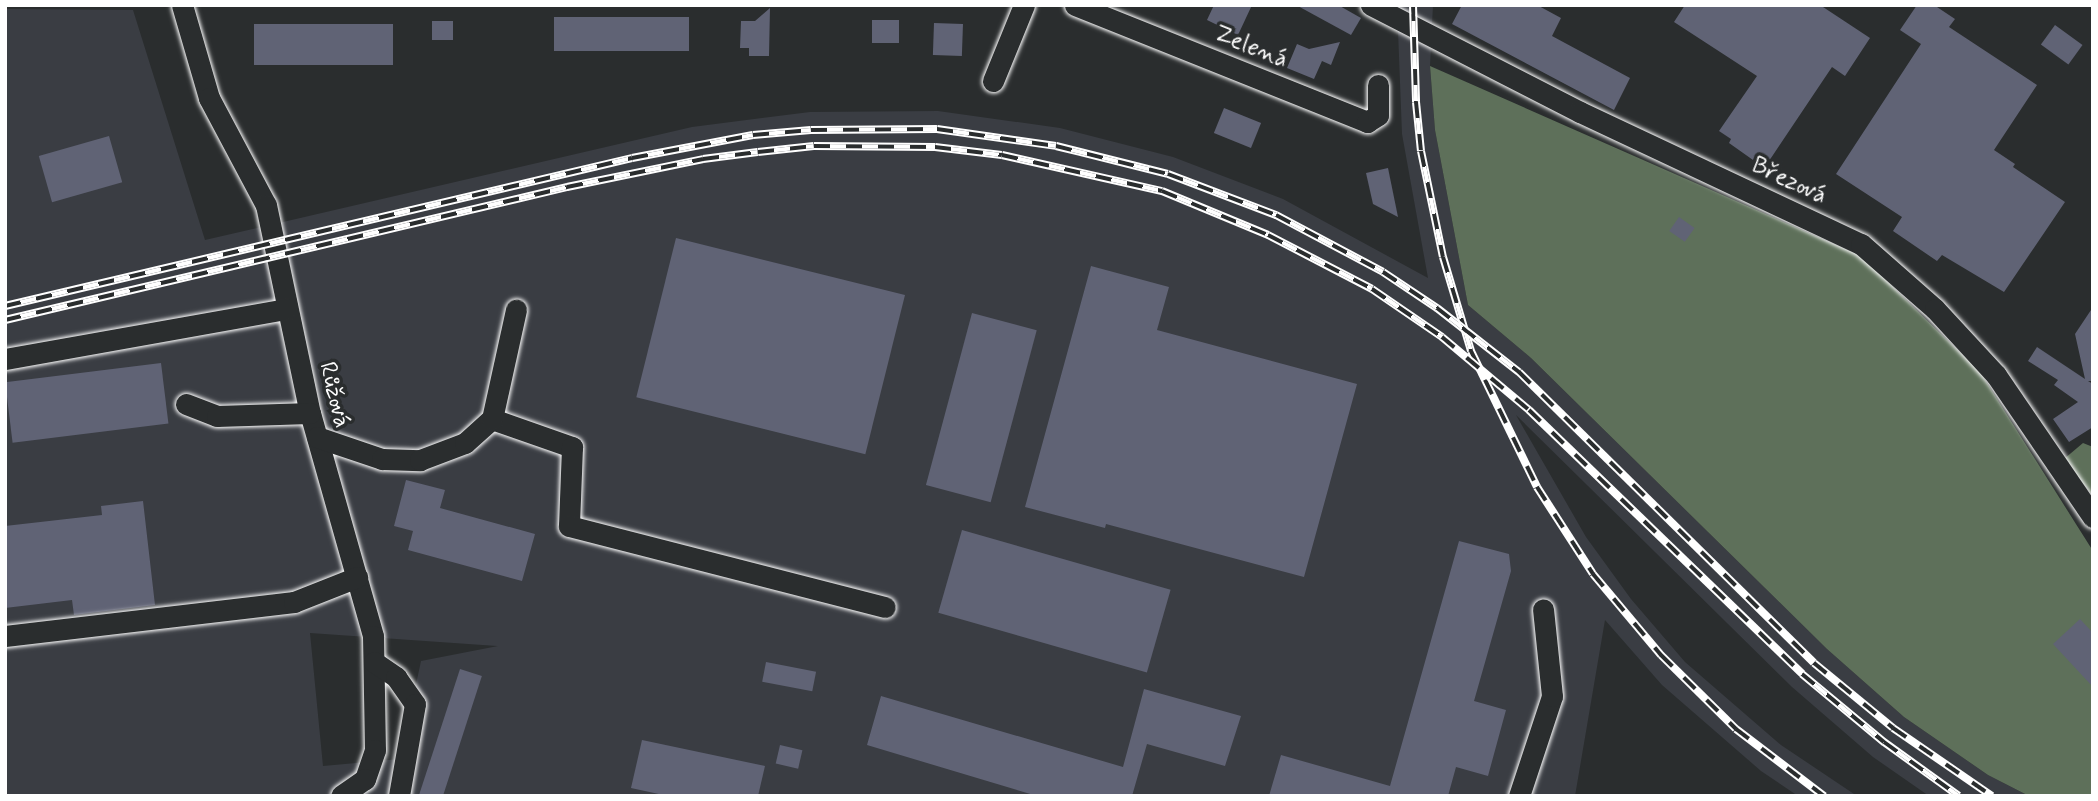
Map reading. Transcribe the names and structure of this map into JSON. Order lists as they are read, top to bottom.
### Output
{
  "streets": {
    "street": ["Zelená", "Březová", "Růžová"]
  }
}
